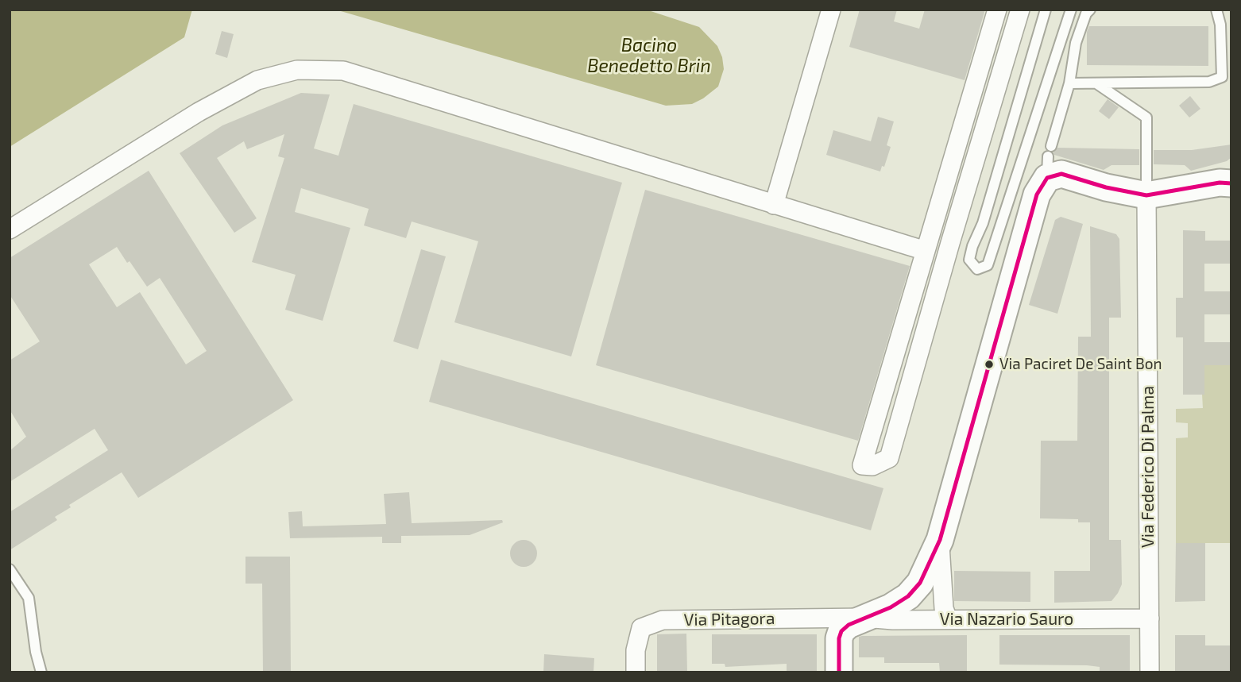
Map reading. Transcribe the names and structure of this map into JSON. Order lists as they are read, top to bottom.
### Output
{
  "streets": {
    "street": ["Via Federico Di Palma", "Via Pitagora", "Via Nazario Sauro"]
  },
  "crossings": [
    ["Via Federico Di Palma", "Via Nazario Sauro"],
    ["Via Pitagora", "Via Nazario Sauro"]
  ],
  "water": ["Bacino Benedetto Brin"],
  "places": ["Via Paciret De Saint Bon"]
}
